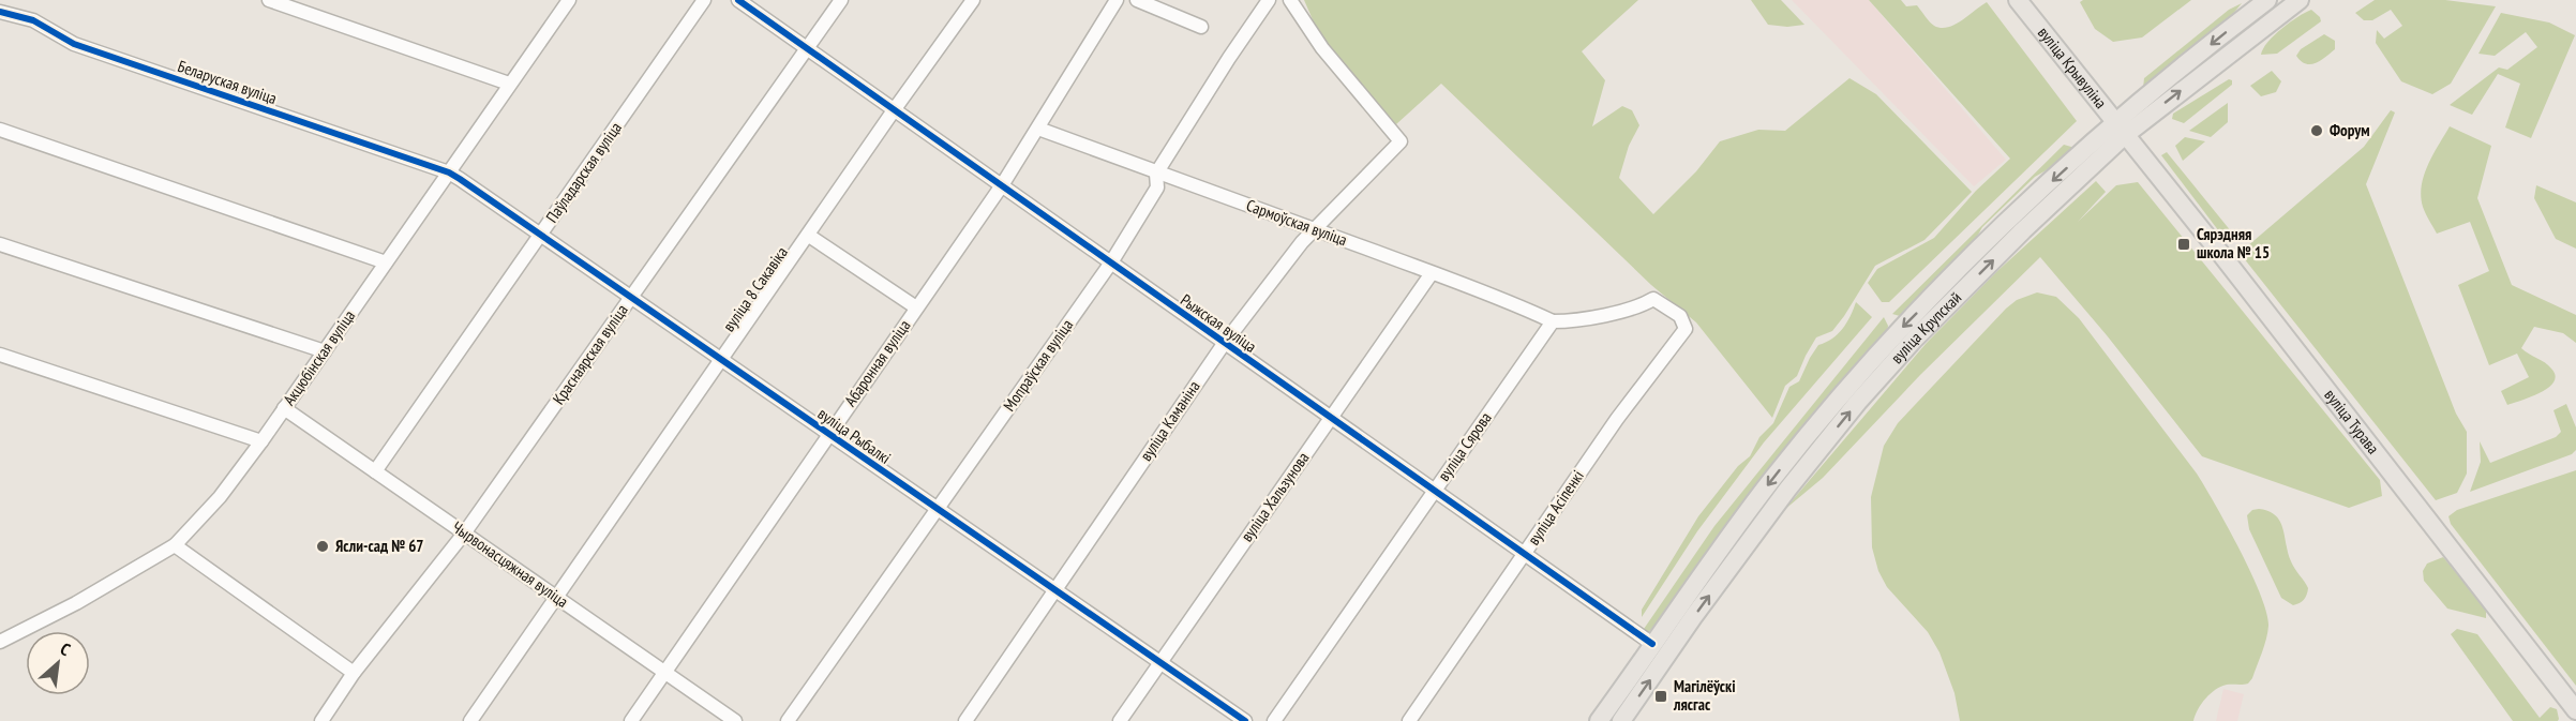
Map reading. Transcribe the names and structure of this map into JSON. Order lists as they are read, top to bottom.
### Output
{
  "streets": {
    "main road": ["вуліца Крывуліна", "вуліца Крупскай", "вуліца Турава"],
    "street": [
      "Беларуская вуліца",
      "Паўладарская вуліца",
      "Сармоўская вуліца",
      "вуліца 8 Сакавіка",
      "Рыжская вуліца",
      "Краснаярская вуліца",
      "Акцюбінская вуліца",
      "Абаронная вуліца",
      "Мопраўская вуліца",
      "вуліца Каманіна",
      "вуліца Рыбалкі",
      "вуліца Сярова",
      "вуліца Хальзунова",
      "вуліца Асіпенкі",
      "Чырвонасцяжная вуліца"
    ]
  },
  "crossings": [
    ["вуліца Крывуліна", "вуліца Крупскай"],
    ["вуліца Крывуліна", "вуліца Турава"],
    ["Беларуская вуліца", "Акцюбінская вуліца"],
    ["Беларуская вуліца", "вуліца Рыбалкі"],
    ["Паўладарская вуліца", "вуліца Рыбалкі"],
    ["Паўладарская вуліца", "Чырвонасцяжная вуліца"],
    ["Сармоўская вуліца", "Абаронная вуліца"],
    ["Сармоўская вуліца", "Мопраўская вуліца"],
    ["Сармоўская вуліца", "вуліца Каманіна"],
    ["Сармоўская вуліца", "вуліца Сярова"],
    ["Сармоўская вуліца", "вуліца Хальзунова"],
    ["Сармоўская вуліца", "вуліца Асіпенкі"],
    ["вуліца 8 Сакавіка", "Рыжская вуліца"],
    ["вуліца 8 Сакавіка", "вуліца Рыбалкі"],
    ["вуліца 8 Сакавіка", "Чырвонасцяжная вуліца"],
    ["Рыжская вуліца", "вуліца Крупскай"],
    ["Рыжская вуліца", "Краснаярская вуліца"],
    ["Рыжская вуліца", "Абаронная вуліца"],
    ["Рыжская вуліца", "Мопраўская вуліца"],
    ["Рыжская вуліца", "вуліца Каманіна"],
    ["Рыжская вуліца", "вуліца Сярова"],
    ["Рыжская вуліца", "вуліца Хальзунова"],
    ["Рыжская вуліца", "вуліца Асіпенкі"],
    ["вуліца Крупскай", "вуліца Турава"],
    ["Краснаярская вуліца", "вуліца Рыбалкі"],
    ["Краснаярская вуліца", "Чырвонасцяжная вуліца"],
    ["Акцюбінская вуліца", "вуліца Рыбалкі"],
    ["Акцюбінская вуліца", "Чырвонасцяжная вуліца"],
    ["Абаронная вуліца", "вуліца Рыбалкі"],
    ["Абаронная вуліца", "Чырвонасцяжная вуліца"],
    ["Мопраўская вуліца", "вуліца Рыбалкі"],
    ["вуліца Каманіна", "вуліца Рыбалкі"],
    ["вуліца Рыбалкі", "вуліца Хальзунова"],
    ["вуліца Сярова", "вуліца Асіпенкі"]
  ],
  "places": {
    "other": ["Форум", "Ясли-сад № 67"],
    "transit": ["Сярэдняя школа № 15", "Магілёўскі лясгас"]
  },
  "north": "top right"
}
